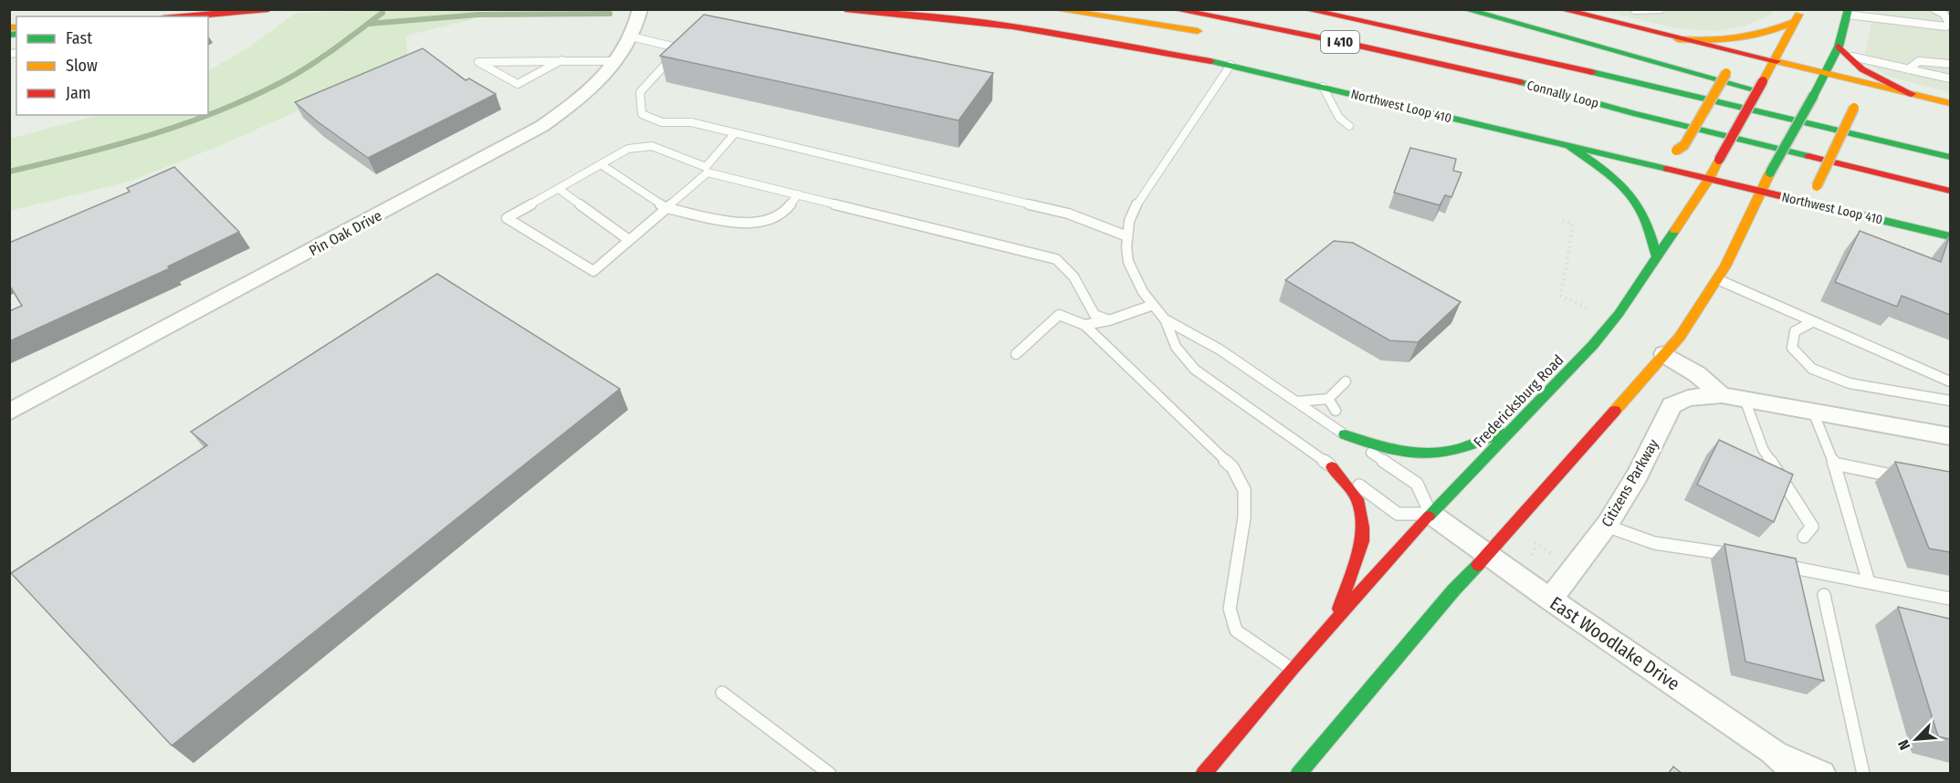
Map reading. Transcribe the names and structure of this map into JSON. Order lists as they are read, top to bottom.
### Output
{
  "streets": {
    "main road": [
      "I 410",
      "Connally Loop",
      "Northwest Loop 410",
      "Fredericksburg Road"
    ],
    "street": ["Pin Oak Drive", "Citizens Parkway", "East Woodlake Drive"]
  },
  "crossings": [
    ["Northwest Loop 410", "Fredericksburg Road"],
    ["Fredericksburg Road", "East Woodlake Drive"],
    ["Citizens Parkway", "East Woodlake Drive"]
  ],
  "legend": ["Fast", "Slow", "Jam"],
  "north": "bottom left"
}
